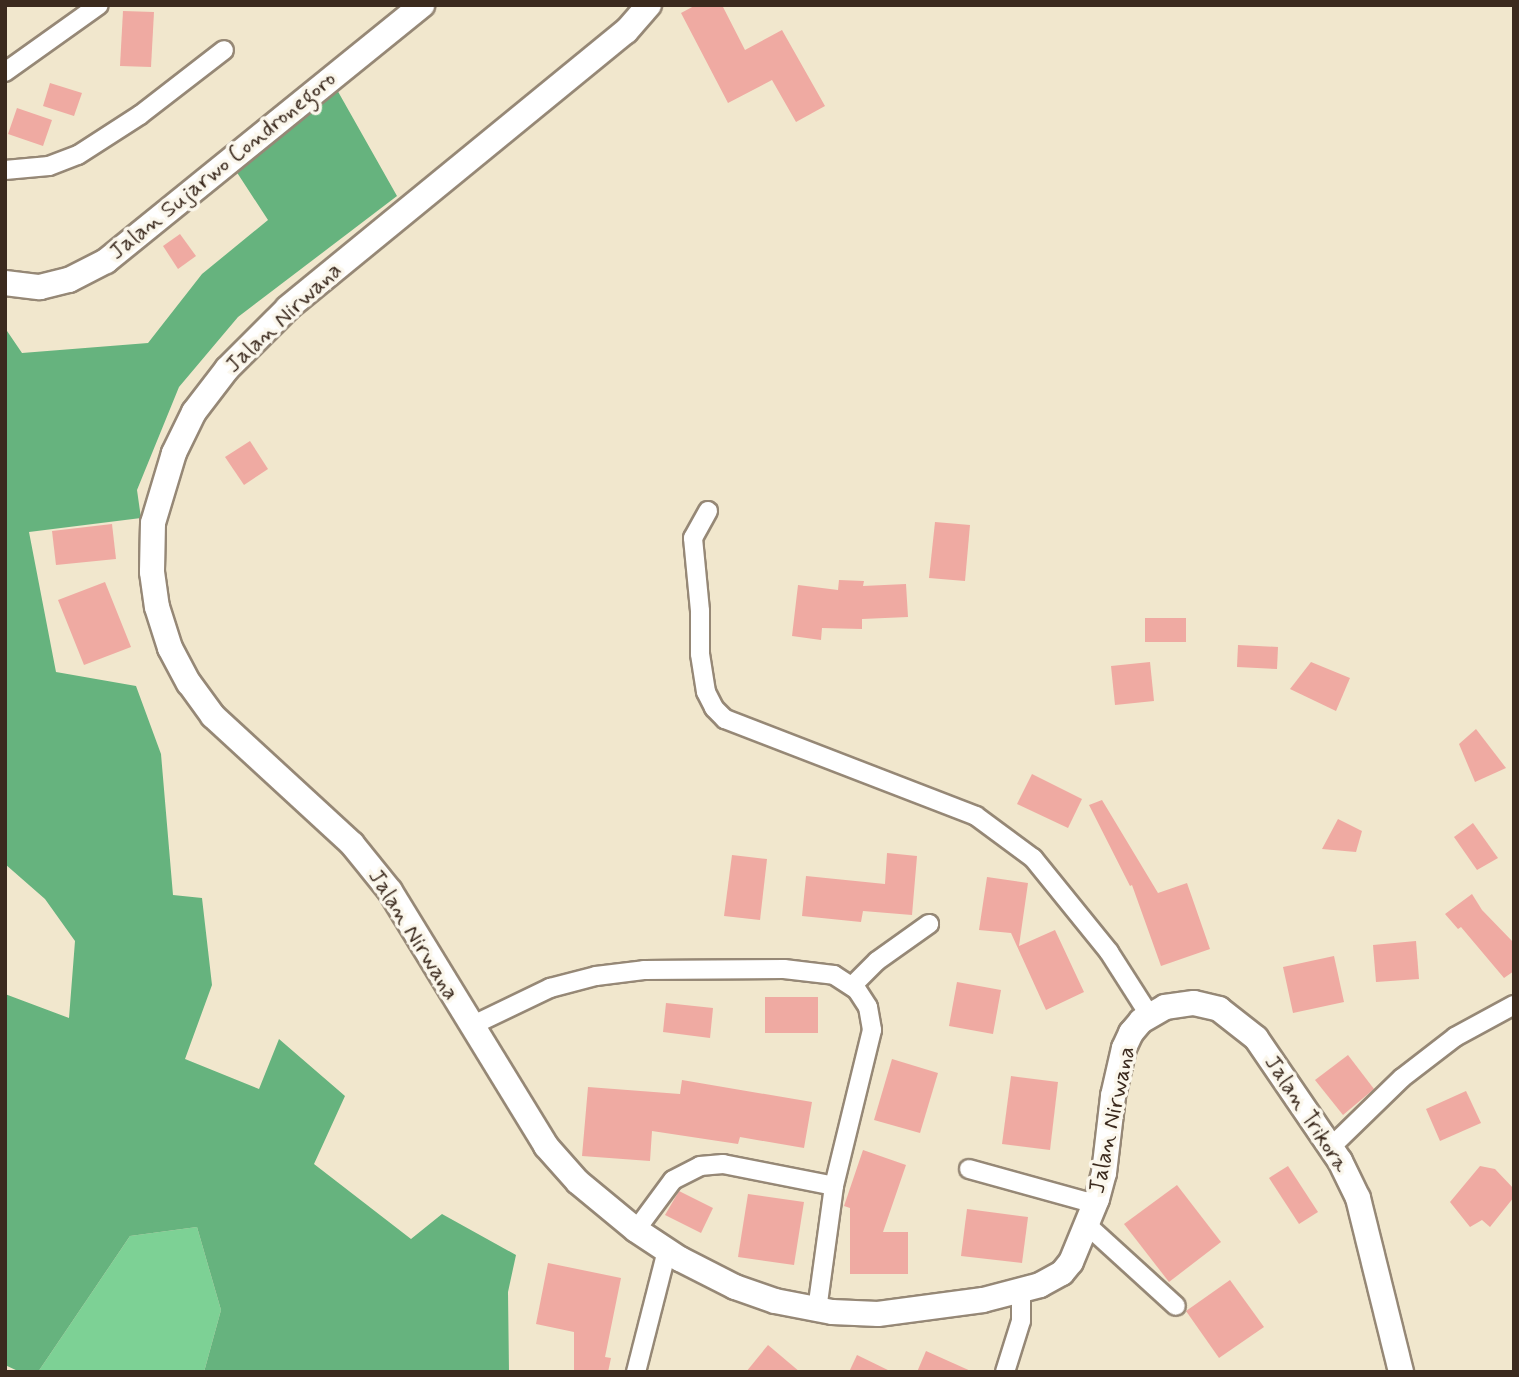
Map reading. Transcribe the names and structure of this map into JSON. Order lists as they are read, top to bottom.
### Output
{
  "streets": {
    "street": ["Jalan Sujarwo Condronegoro", "Jalan Nirwana", "Jalan Trikora"]
  },
  "crossings": [
    ["Jalan Nirwana", "Jalan Trikora"]
  ]
}
